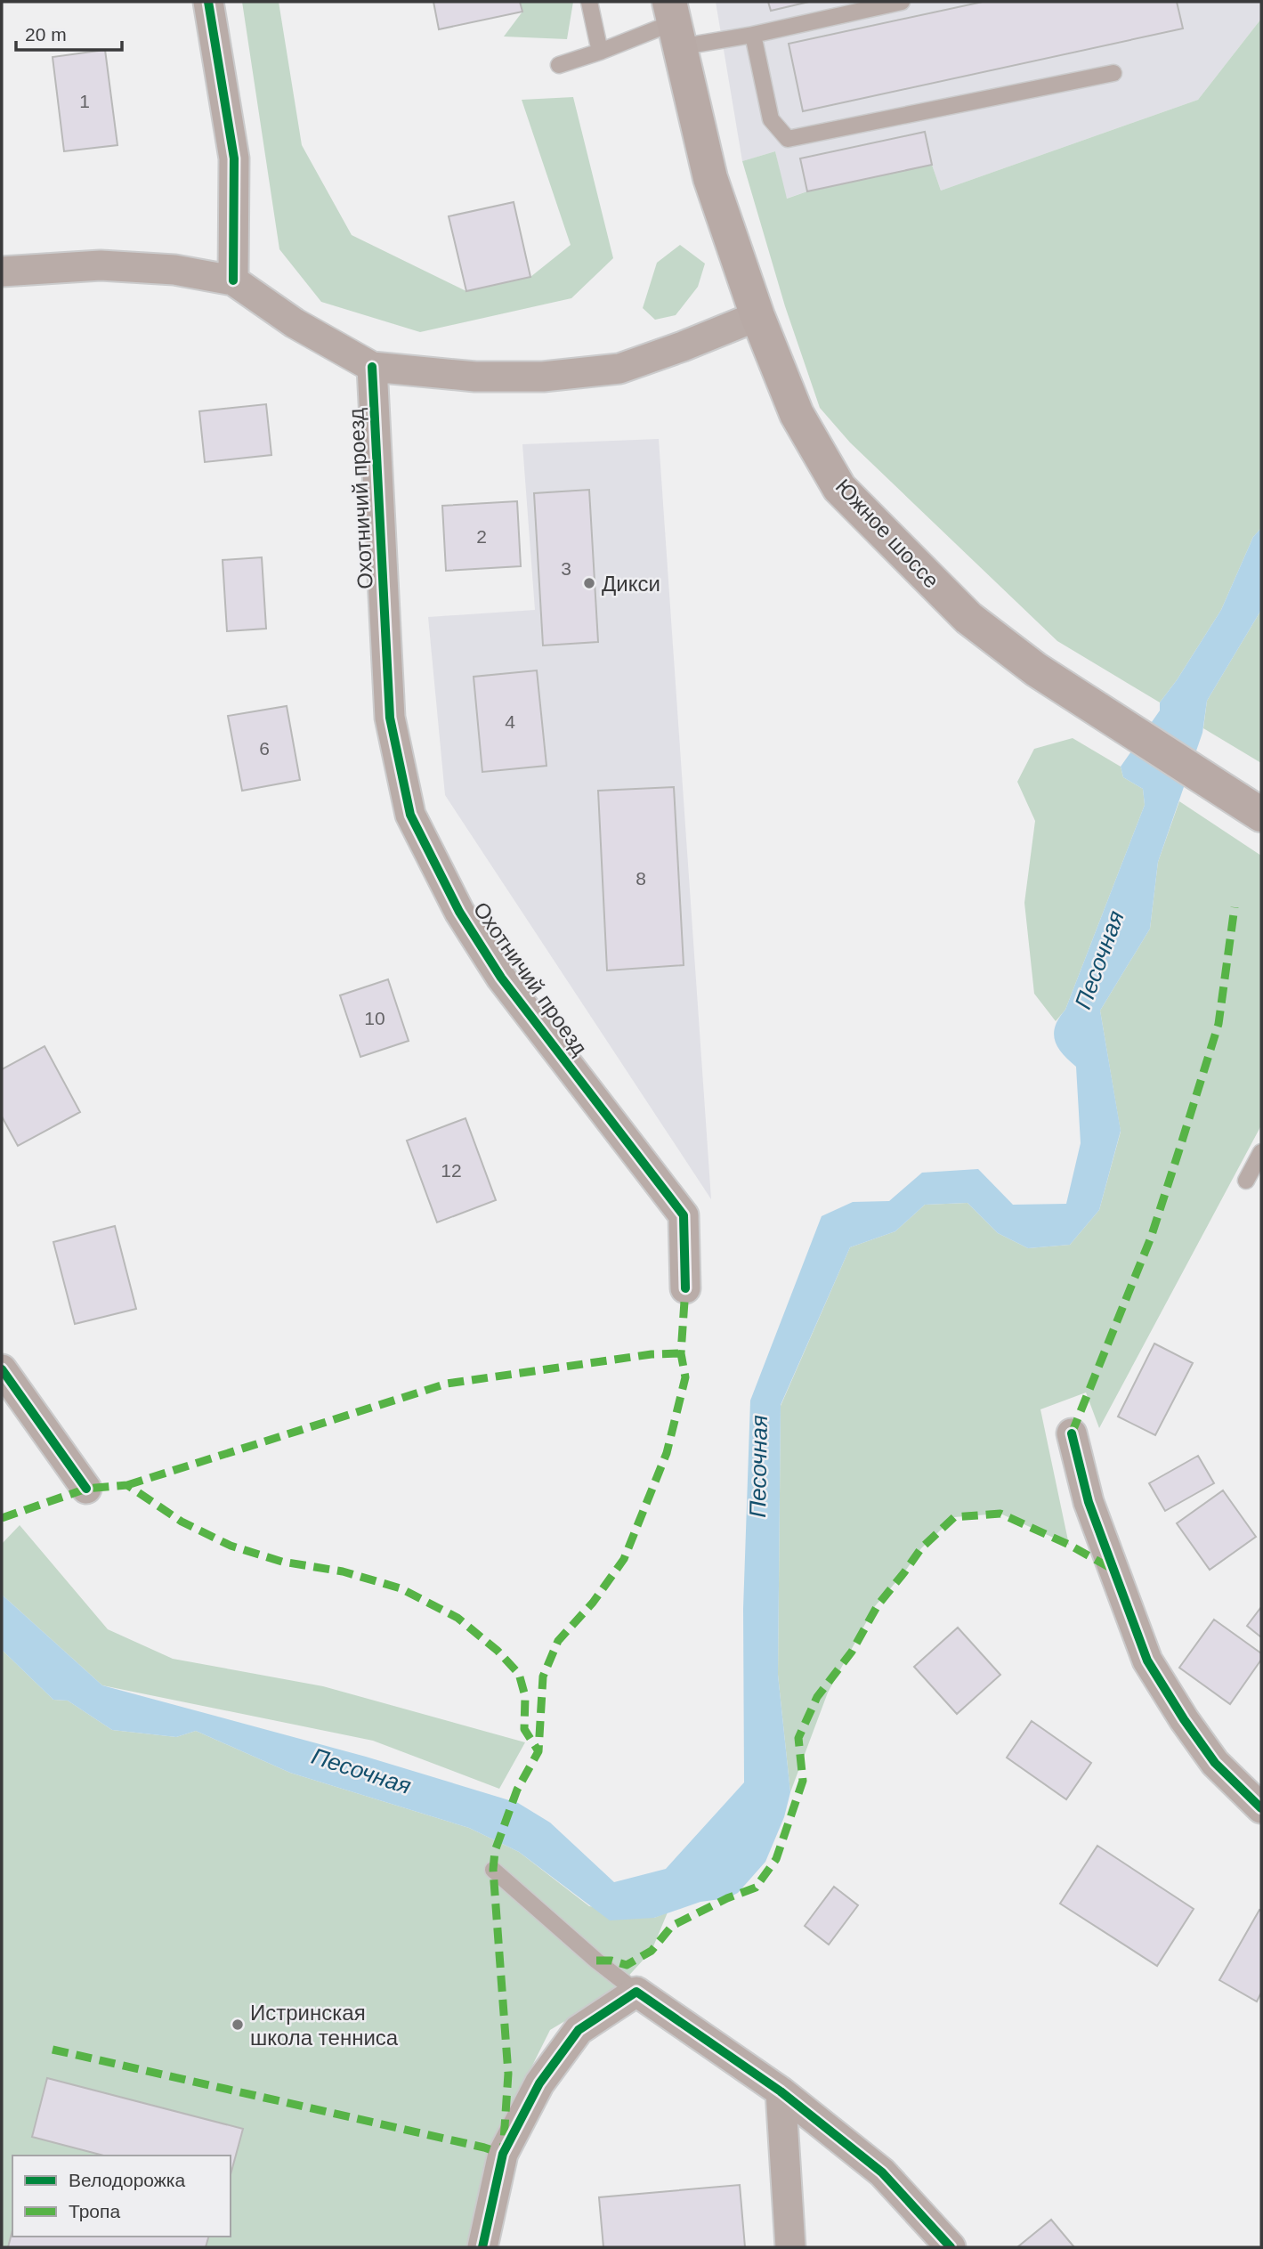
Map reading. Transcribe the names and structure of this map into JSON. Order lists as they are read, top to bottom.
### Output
{
  "streets": {
    "main road": ["Южное шоссе"],
    "street": ["Охотничий проезд"]
  },
  "water": ["Песочная"],
  "places": ["Дикси", "Истринская школа тенниса"],
  "house_numbers": [
    "1",
    "2",
    "3",
    "4",
    "6",
    "8",
    "10",
    "12"
  ],
  "legend": ["Велодорожка", "Тропа"],
  "scale_bar": "20 m"
}
